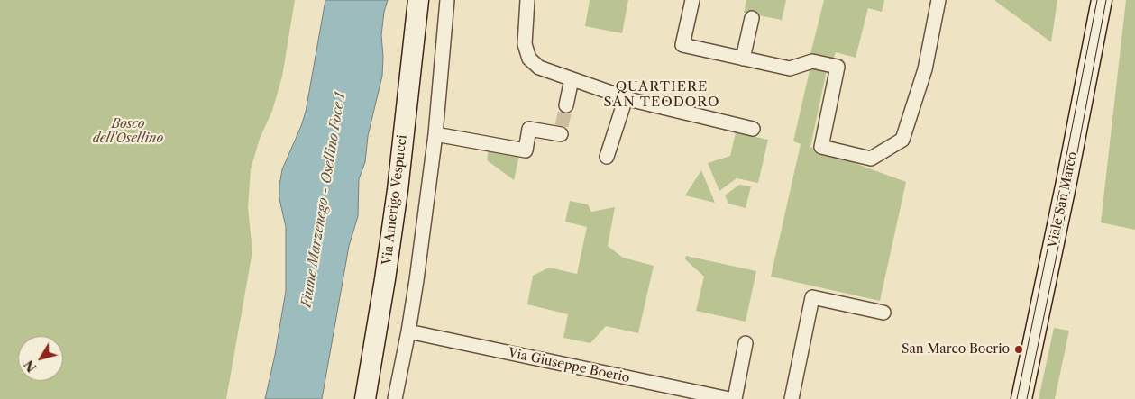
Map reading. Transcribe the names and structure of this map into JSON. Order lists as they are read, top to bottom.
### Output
{
  "streets": {
    "street": ["Via Amerigo Vespucci", "Viale San Marco", "Via Giuseppe Boerio"]
  },
  "districts": ["QUARTIERE SAN TEODORO"],
  "water": ["Fiume Marzenego - Osellino Foce 1"],
  "parks": ["Bosco dell'Osellino"],
  "places": ["San Marco Boerio"],
  "north": "bottom left"
}
